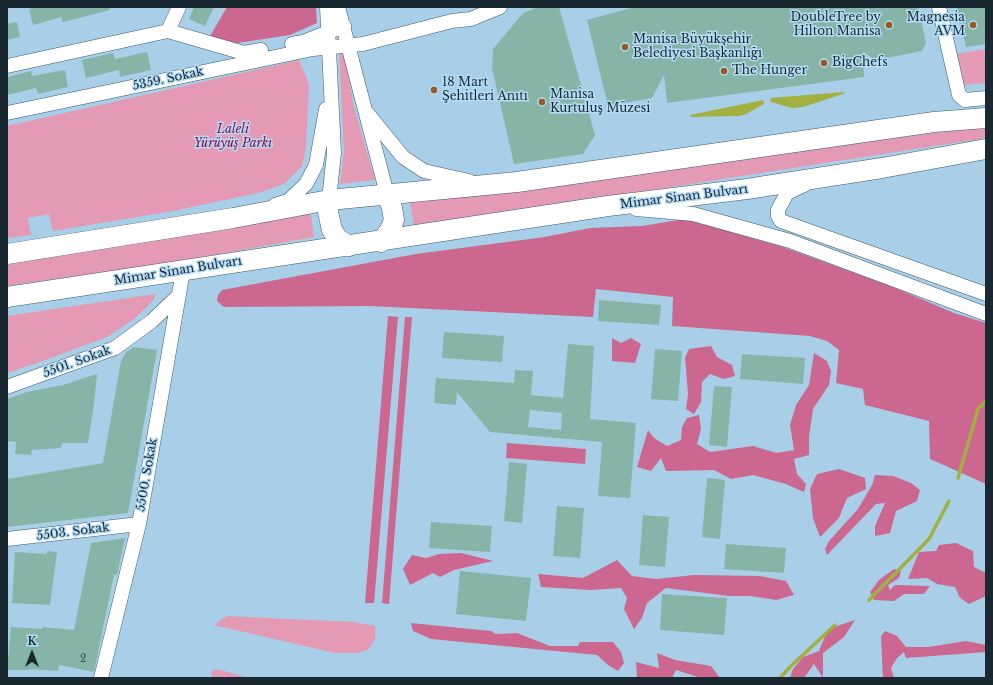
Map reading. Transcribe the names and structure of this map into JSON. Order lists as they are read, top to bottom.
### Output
{
  "streets": {
    "highway": ["Mimar Sinan Bulvarı"],
    "street": [
      "5359. Sokak",
      "5501. Sokak",
      "5500. Sokak",
      "5503. Sokak"
    ]
  },
  "crossings": [
    ["Mimar Sinan Bulvarı", "5500. Sokak"],
    ["5501. Sokak", "5500. Sokak"],
    ["5500. Sokak", "5503. Sokak"]
  ],
  "parks": ["Laleli Yürüyüş Parkı"],
  "places": [
    "DoubleTree by Hilton Manisa",
    "Magnesia AVM",
    "Manisa Büyükşehir Belediyesi Başkanlığı",
    "BigChefs",
    "The Hunger",
    "18 Mart Şehitleri Anıtı",
    "Manisa Kurtuluş Müzesi"
  ],
  "house_numbers": ["2"],
  "north": "top"
}
